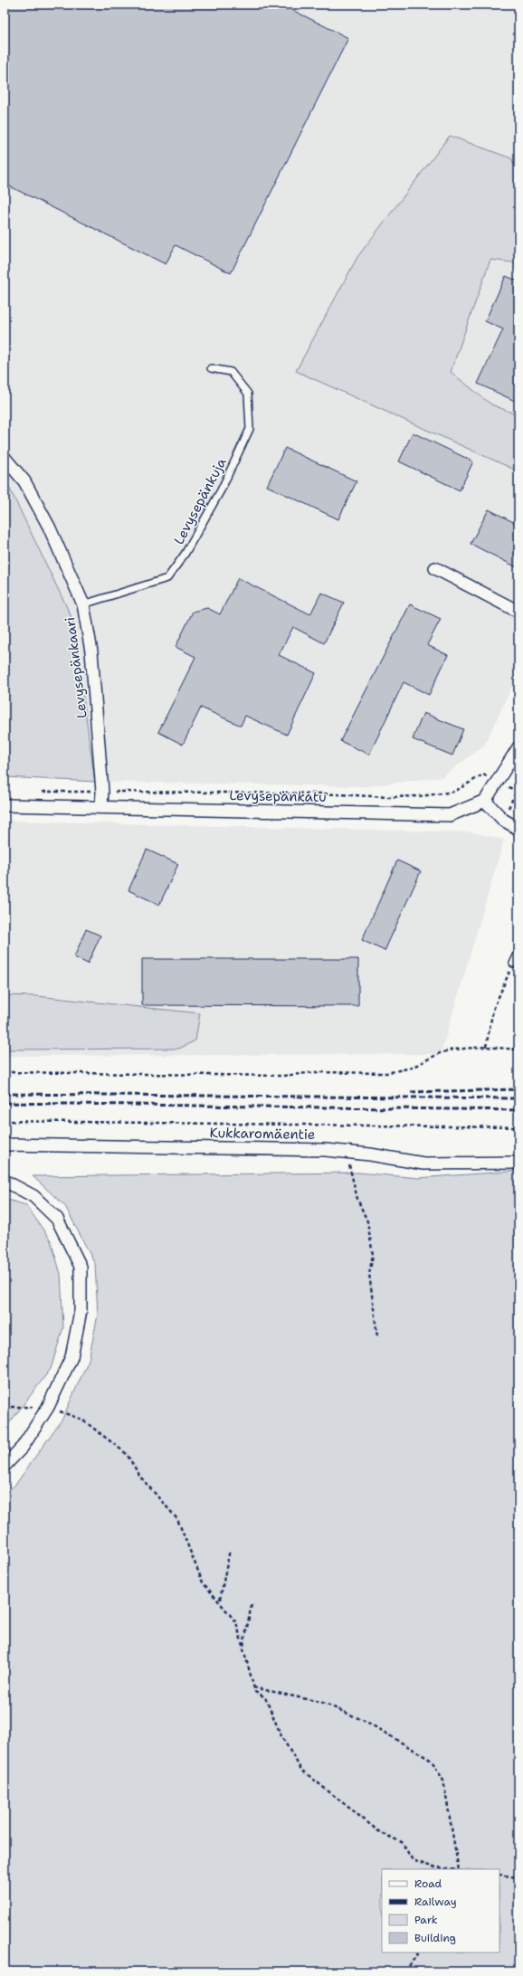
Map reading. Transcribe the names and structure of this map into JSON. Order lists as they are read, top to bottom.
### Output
{
  "streets": {
    "street": ["Levysepänkaari", "Levysepänkatu", "Kukkaromäentie"],
    "lane": ["Levysepänkuja"]
  },
  "crossings": [
    ["Levysepänkuja", "Levysepänkaari"],
    ["Levysepänkaari", "Levysepänkatu"]
  ],
  "legend": [
    "Road",
    "Railway",
    "Park",
    "Building"
  ]
}
